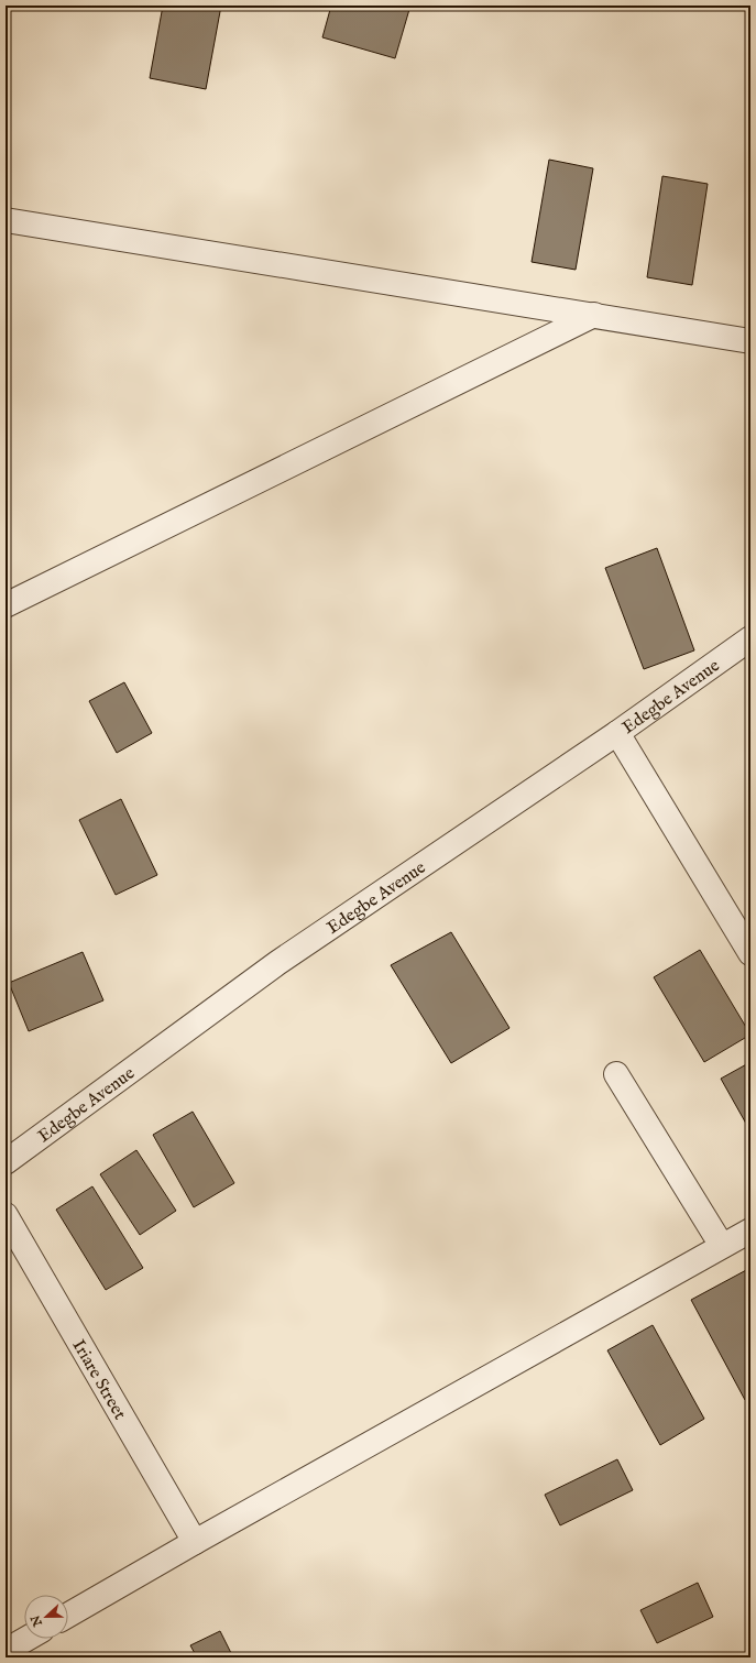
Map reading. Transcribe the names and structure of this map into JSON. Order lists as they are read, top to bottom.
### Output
{
  "streets": {
    "street": ["Edegbe Avenue", "Iriare Street"]
  },
  "north": "left"
}
